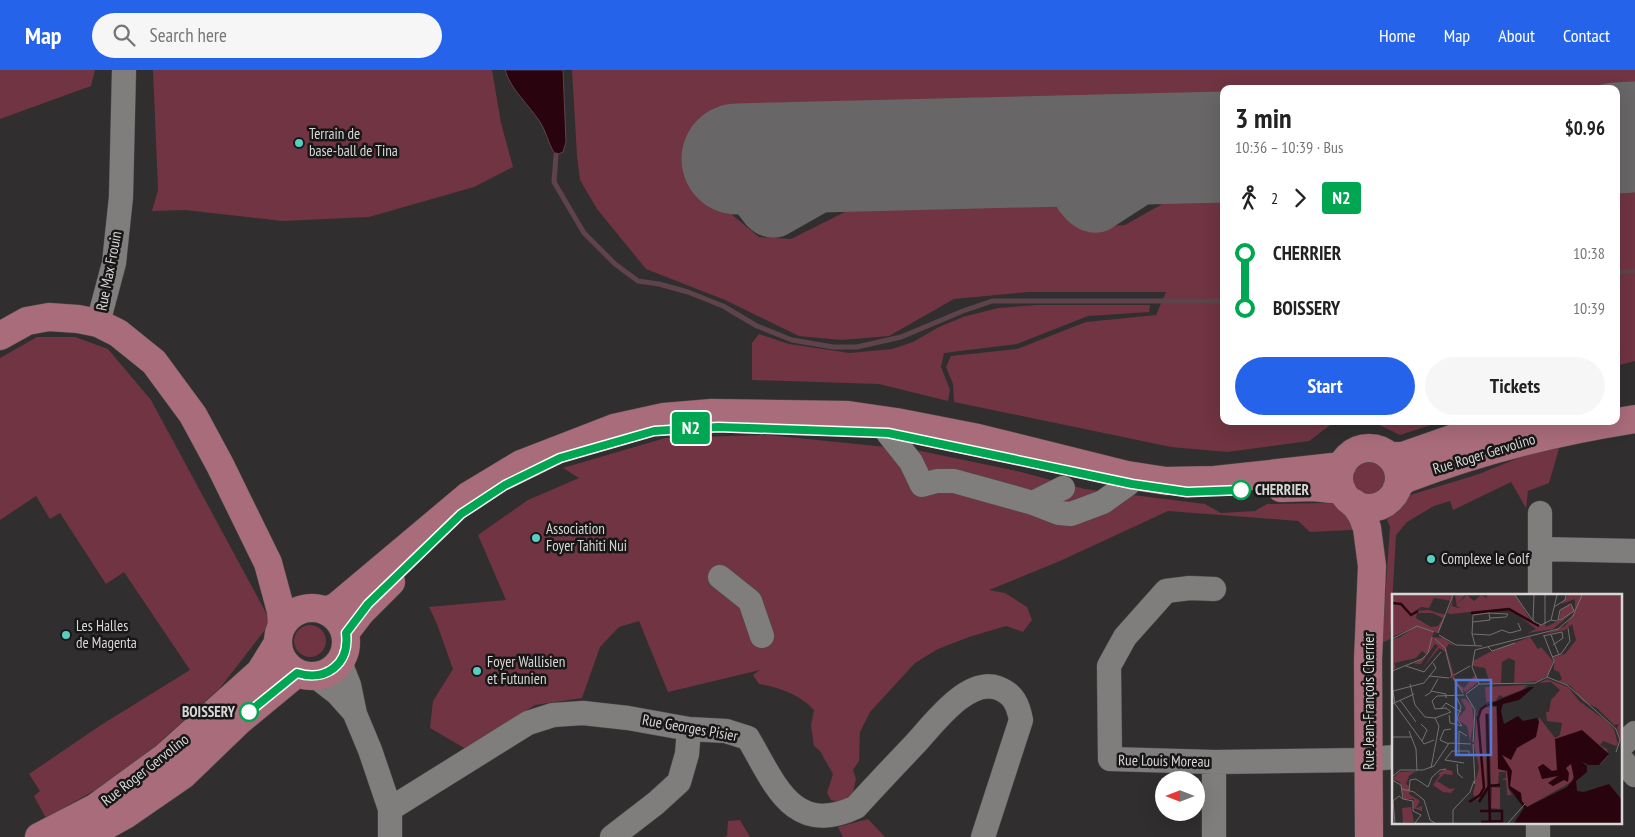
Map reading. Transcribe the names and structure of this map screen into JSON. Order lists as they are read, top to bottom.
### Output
{
  "streets": {
    "main road": ["Rue Max Frouin", "Rue Roger Gervolino", "Rue Jean-François Cherrier"],
    "street": ["Rue Georges Pisier", "Rue Louis Moreau"]
  },
  "crossings": [
    ["Rue Max Frouin", "Rue Roger Gervolino"],
    ["Rue Roger Gervolino", "Rue Jean-François Cherrier"],
    ["Rue Jean-François Cherrier", "Rue Louis Moreau"]
  ],
  "places": [
    "Terrain de base-ball de Tina",
    "CHERRIER",
    "Association Foyer Tahiti Nui",
    "Complexe le Golf",
    "Les Halles de Magenta",
    "Foyer Wallisien et Futunien",
    "BOISSERY"
  ],
  "lines": ["bus line N2"],
  "north": "left",
  "page": {
    "header": "Map",
    "search": "Search here",
    "nav": [
      "Home",
      "Map",
      "About",
      "Contact"
    ],
    "on_map": "N2",
    "heading": ["3 min", "10:36 – 10:39 · Bus", "$0.96"],
    "legs": ["2", "N2"],
    "list": [
      {
        "name": "CHERRIER",
        "value": "10:38"
      },
      {
        "name": "BOISSERY",
        "value": "10:39"
      }
    ],
    "buttons": ["Start", "Tickets"]
  }
}
